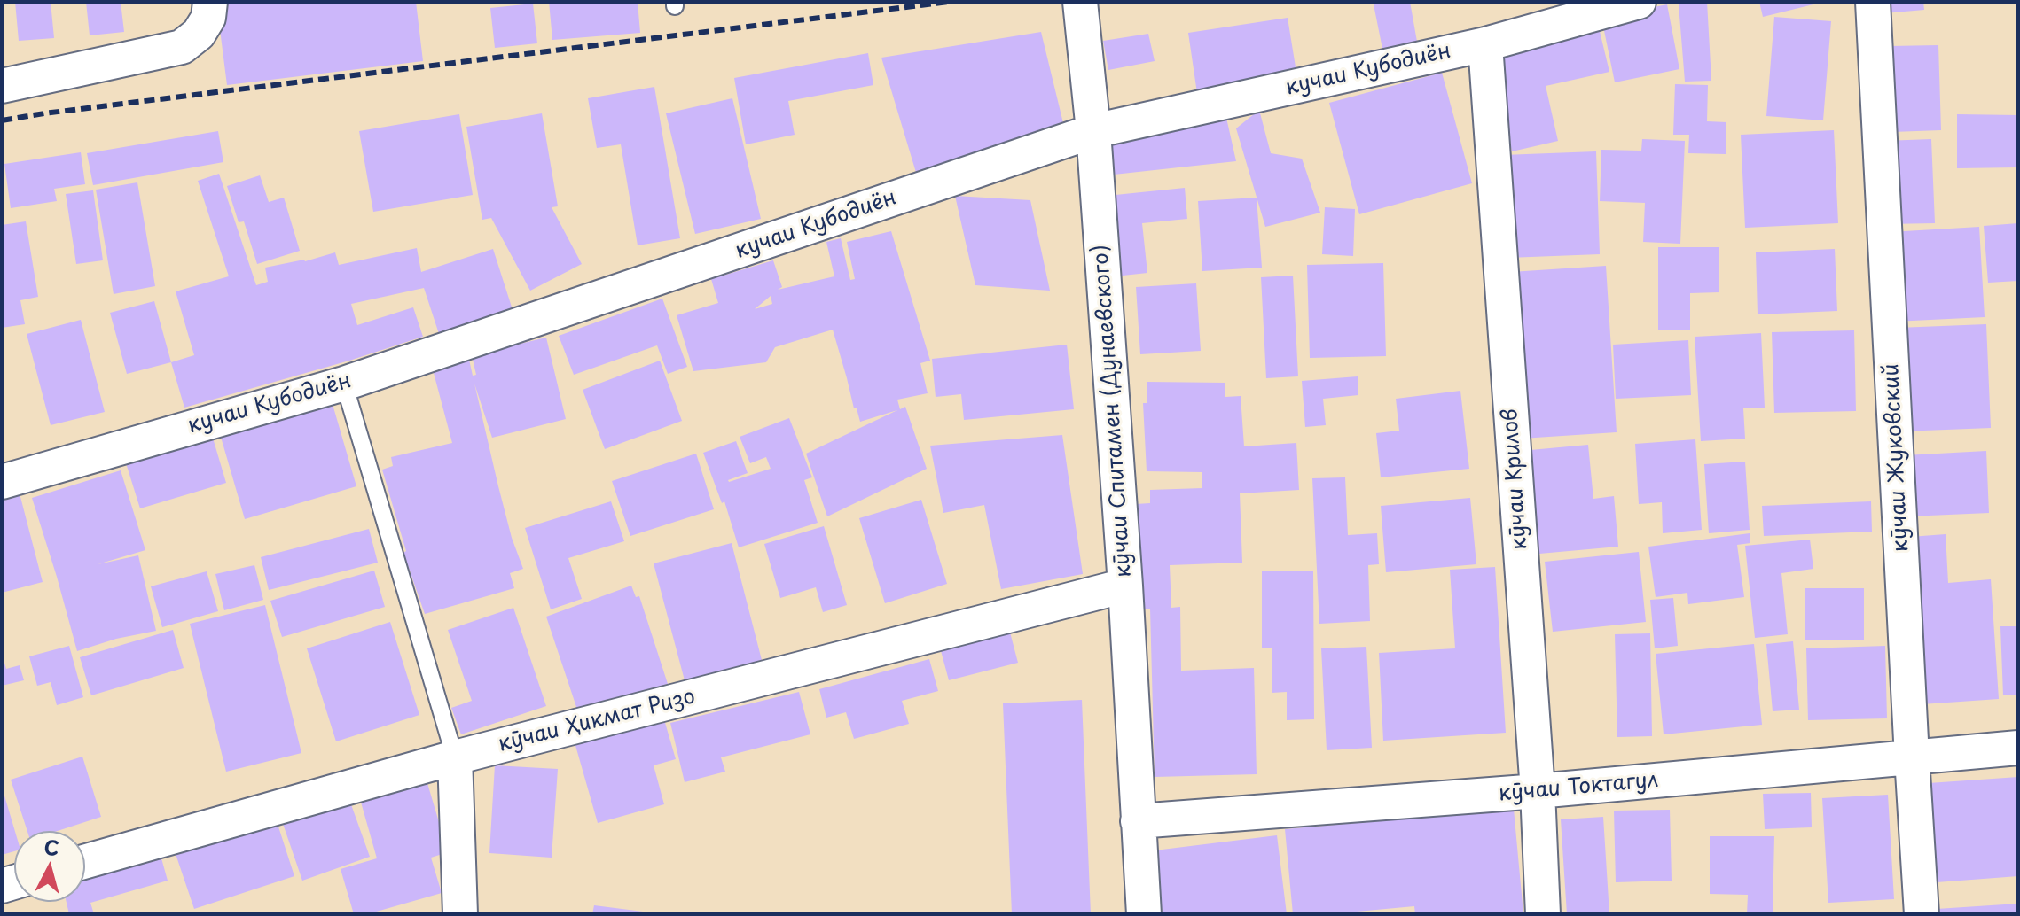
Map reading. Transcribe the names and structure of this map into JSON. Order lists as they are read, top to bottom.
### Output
{
  "streets": {
    "street": [
      "кучаи Кубодиён",
      "кӯчаи Спитамен (Дунаевского)",
      "кӯчаи Жуковский",
      "кӯчаи Крилов",
      "кӯчаи Ҳикмат Ризо",
      "кӯчаи Токтагул"
    ]
  },
  "crossings": [
    ["кучаи Кубодиён", "кӯчаи Спитамен (Дунаевского)"],
    ["кучаи Кубодиён", "кӯчаи Крилов"],
    ["кӯчаи Спитамен (Дунаевского)", "кӯчаи Ҳикмат Ризо"],
    ["кӯчаи Спитамен (Дунаевского)", "кӯчаи Токтагул"],
    ["кӯчаи Жуковский", "кӯчаи Токтагул"],
    ["кӯчаи Крилов", "кӯчаи Токтагул"]
  ],
  "north": "top"
}
